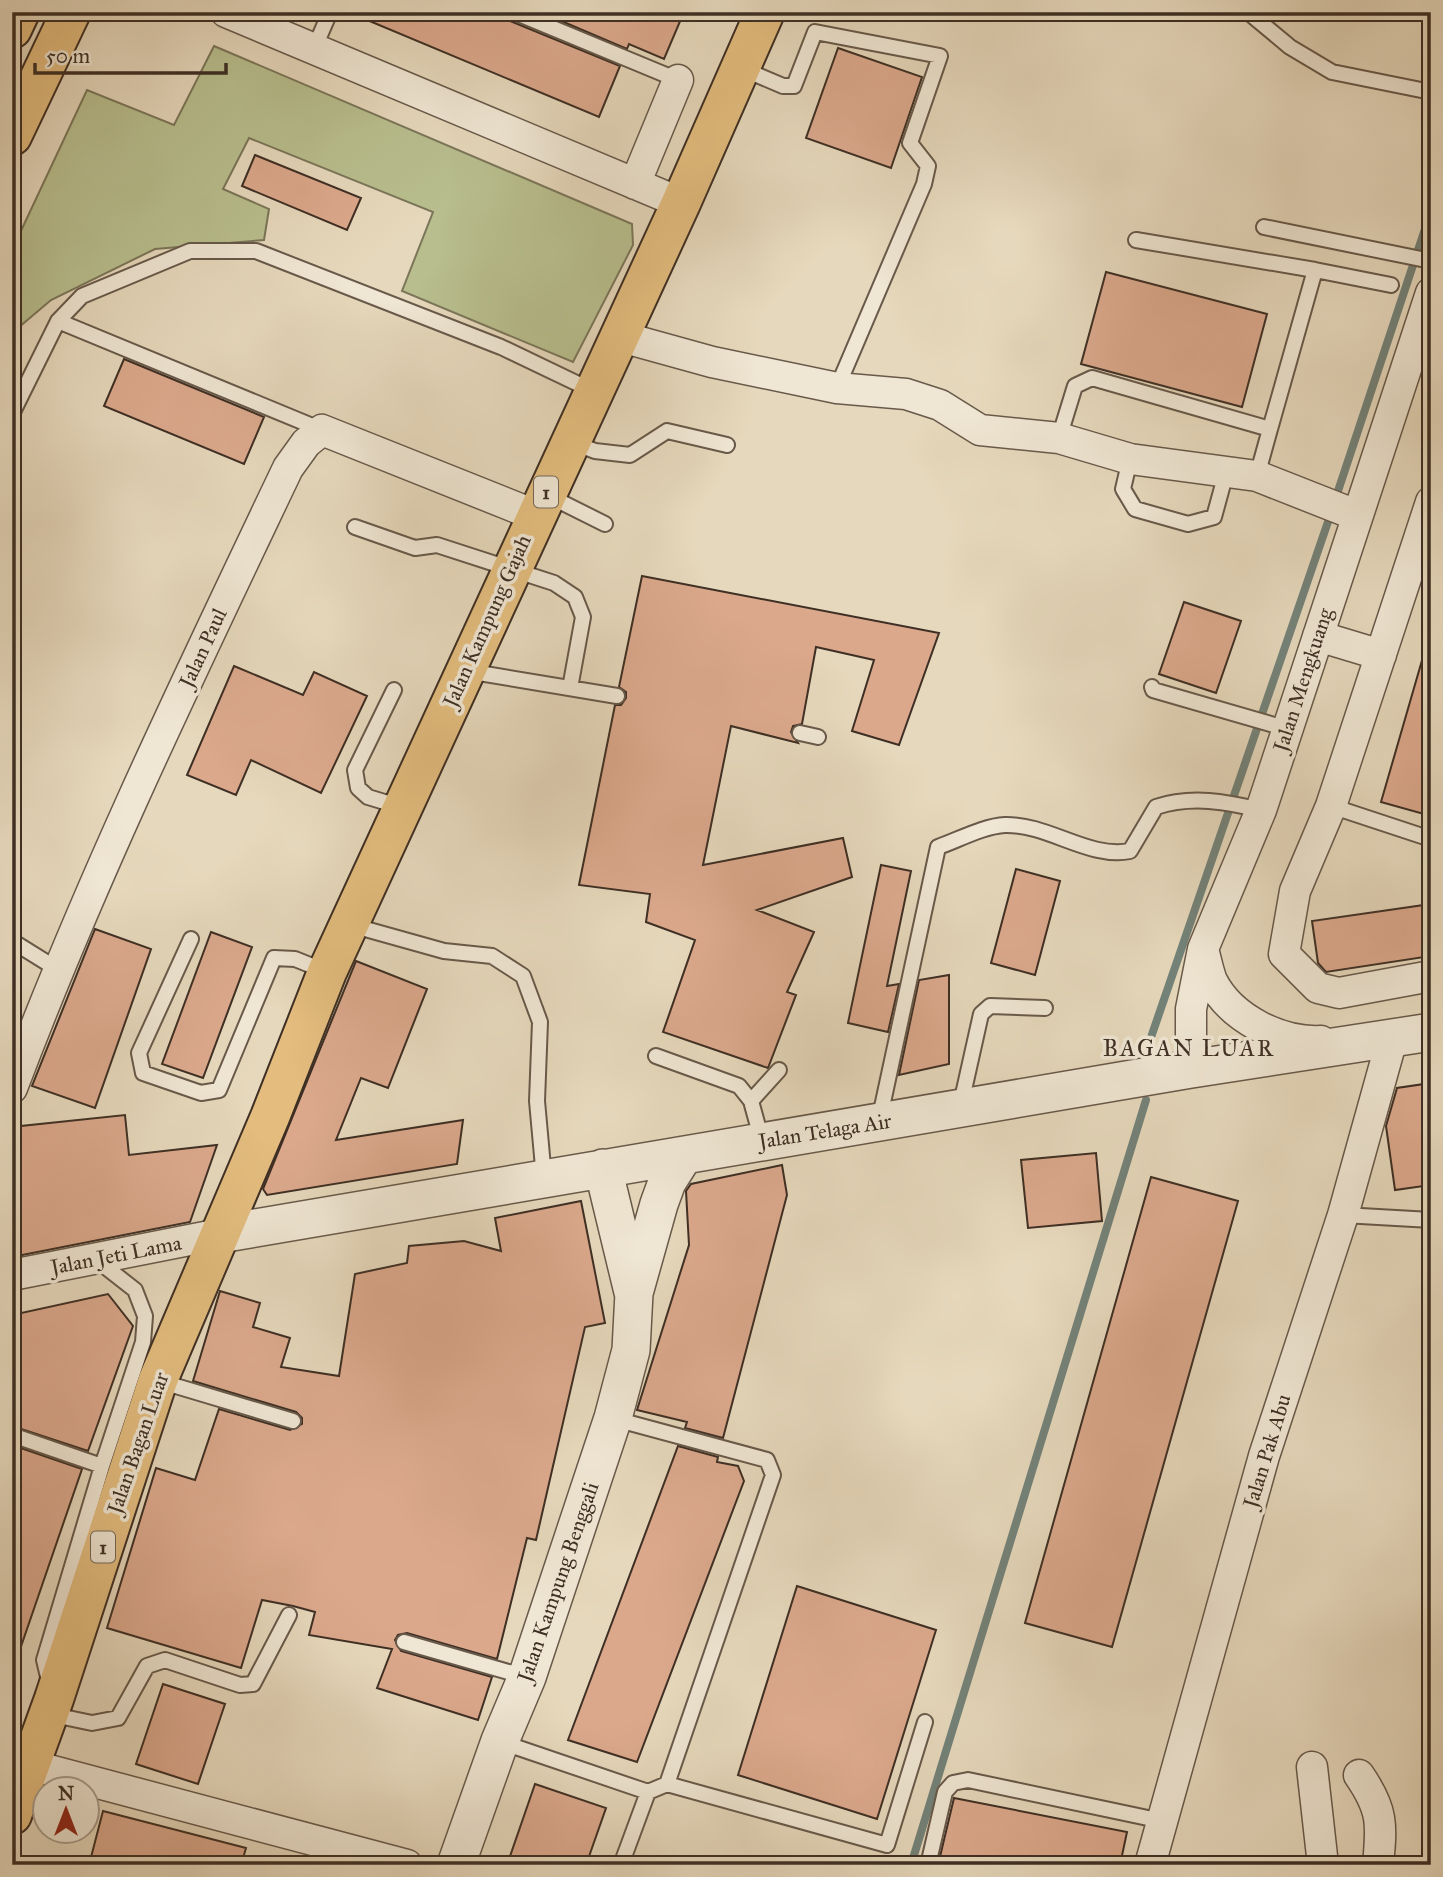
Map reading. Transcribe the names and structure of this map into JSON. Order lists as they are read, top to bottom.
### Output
{
  "streets": {
    "main road": ["1", "Jalan Kampung Gajah", "Jalan Bagan Luar"],
    "street": [
      "Jalan Paul",
      "Jalan Mengkuang",
      "Jalan Telaga Air",
      "Jalan Jeti Lama",
      "Jalan Pak Abu",
      "Jalan Kampung Benggali"
    ]
  },
  "crossings": [
    ["Jalan Kampung Gajah", "Jalan Telaga Air"],
    ["Jalan Kampung Gajah", "Jalan Jeti Lama"],
    ["Jalan Kampung Gajah", "Jalan Bagan Luar"],
    ["Jalan Mengkuang", "Jalan Telaga Air"],
    ["Jalan Telaga Air", "Jalan Jeti Lama"],
    ["Jalan Telaga Air", "Jalan Bagan Luar"],
    ["Jalan Telaga Air", "Jalan Pak Abu"],
    ["Jalan Jeti Lama", "Jalan Bagan Luar"]
  ],
  "districts": ["BAGAN LUAR"],
  "scale_bar": "50 m",
  "north": "top"
}
